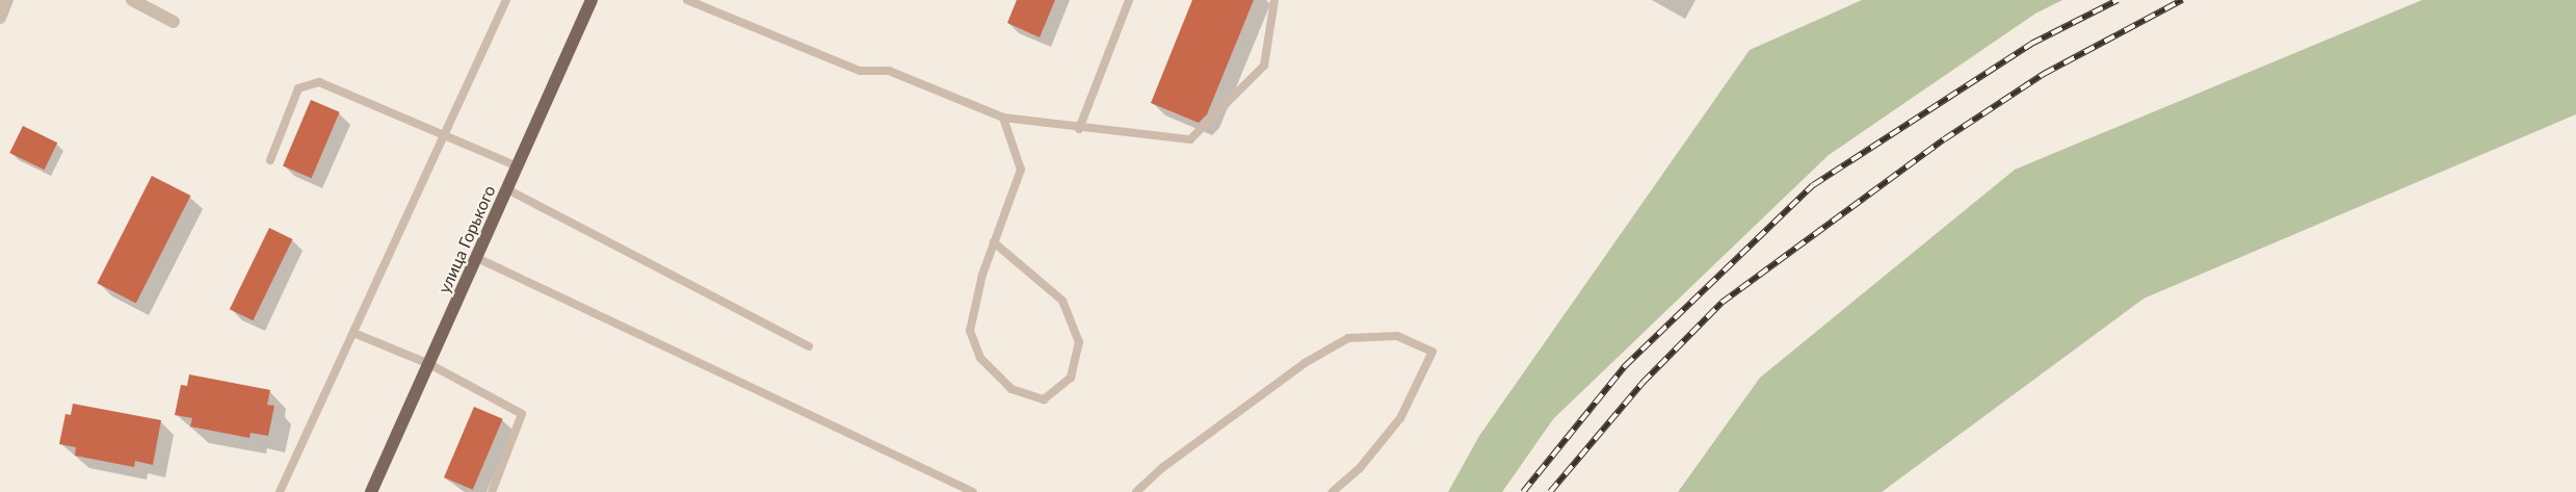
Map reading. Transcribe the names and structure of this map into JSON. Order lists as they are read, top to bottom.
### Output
{
  "streets": {
    "main road": ["улица Горького"]
  }
}
